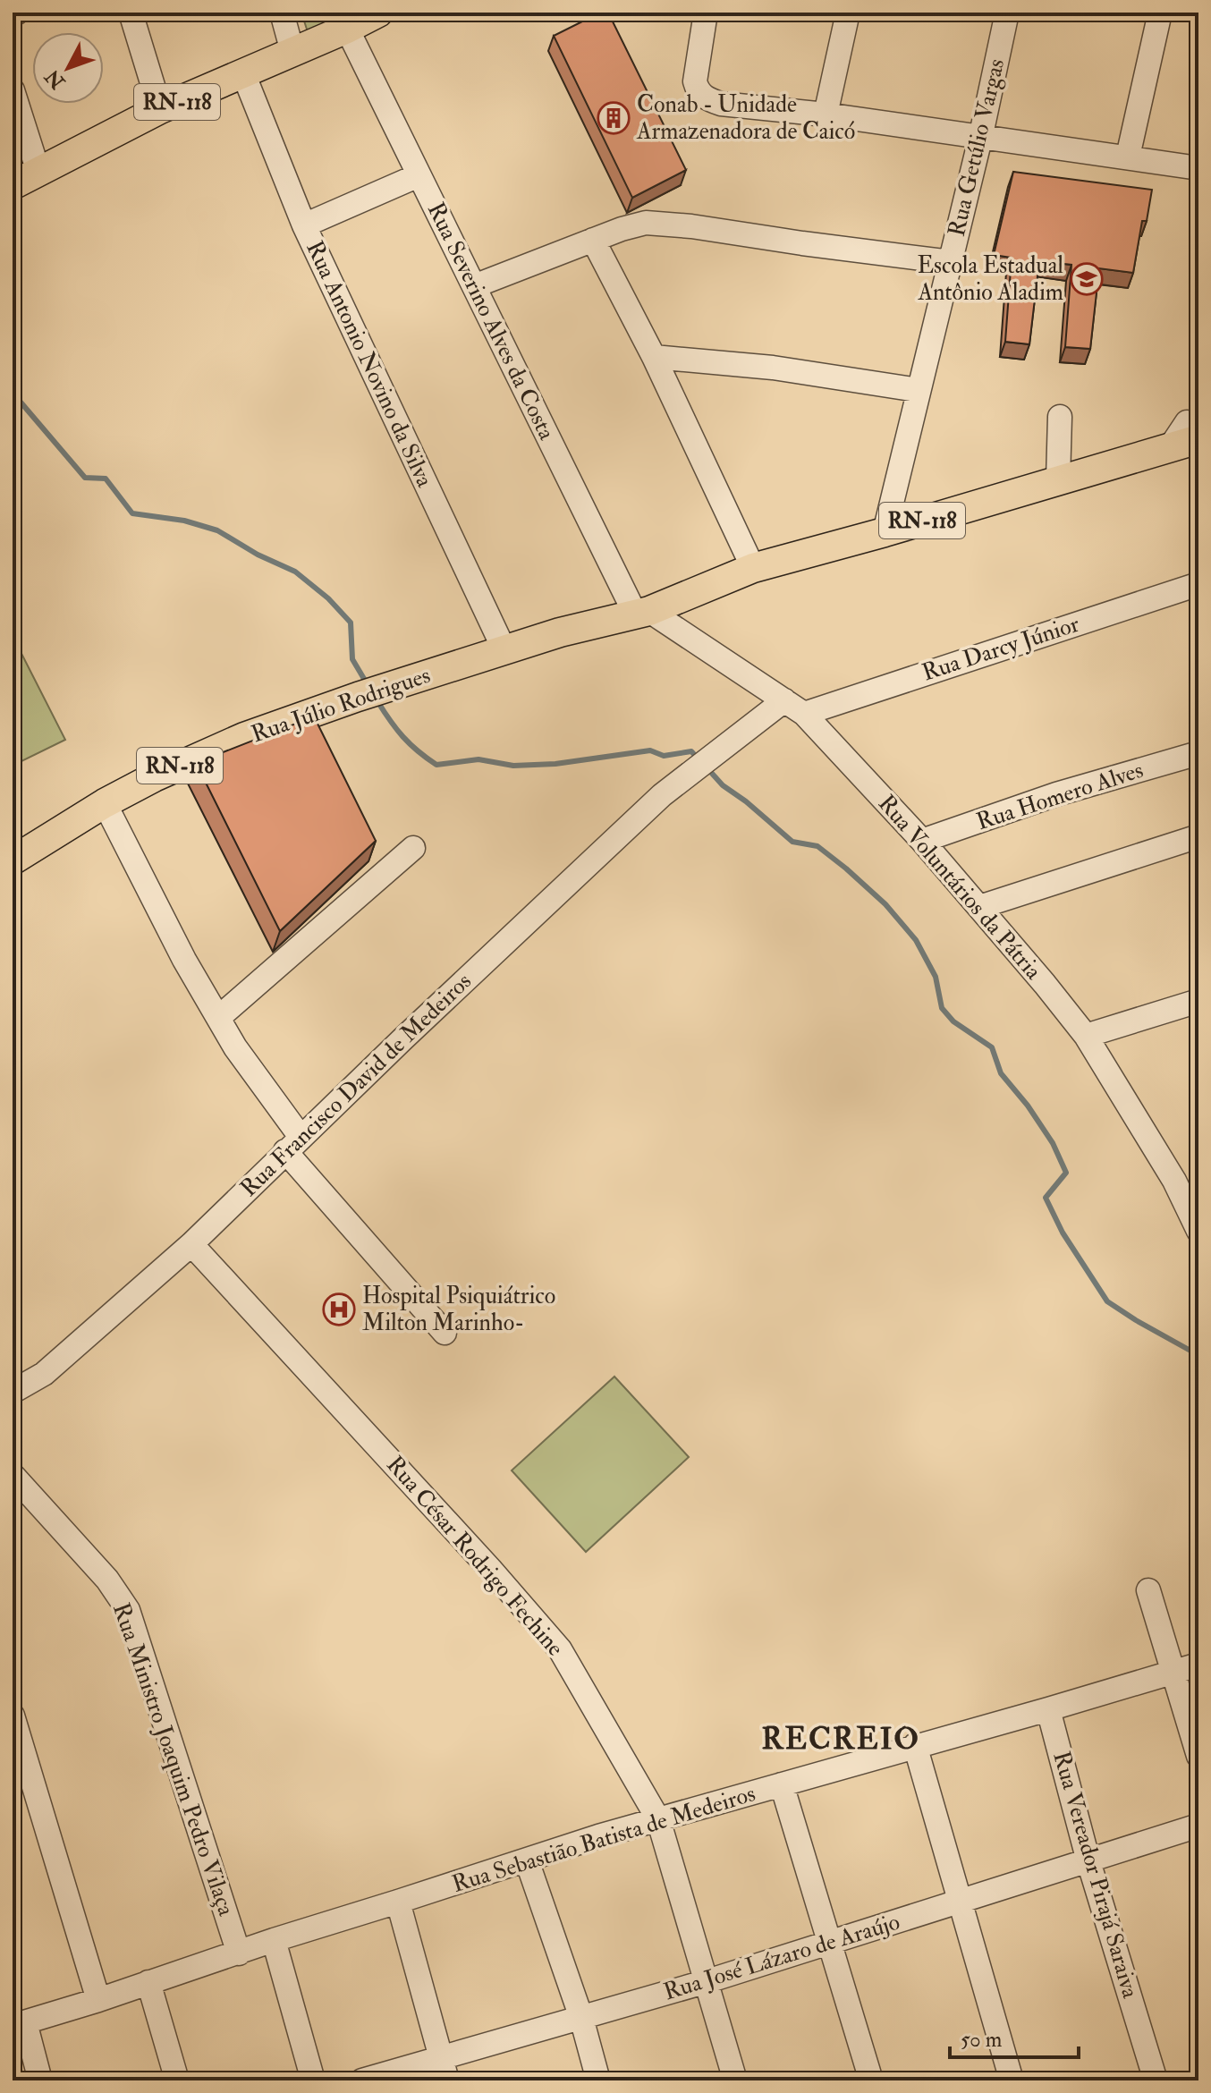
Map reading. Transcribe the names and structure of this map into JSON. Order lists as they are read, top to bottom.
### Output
{
  "streets": {
    "main road": ["RN-118", "Rua Júlio Rodrigues"],
    "street": [
      "Rua Getúlio Vargas",
      "Rua Severino Alves da Costa",
      "Rua Antonio Novino da Silva",
      "Rua Darcy Júnior",
      "Rua Homero Alves",
      "Rua Voluntários da Pátria",
      "Rua Francisco David de Medeiros",
      "Rua César Rodrigo Fechine",
      "Rua Ministro Joaquim Pedro Vilaça",
      "Rua Sebastião Batista de Medeiros",
      "Rua Vereador Pirajá Saraiva",
      "Rua José Lázaro de Araújo"
    ]
  },
  "crossings": [
    ["RN-118", "Rua Getúlio Vargas"],
    ["RN-118", "Rua Severino Alves da Costa"],
    ["RN-118", "Rua Antonio Novino da Silva"],
    ["RN-118", "Rua Júlio Rodrigues"],
    ["RN-118", "Rua Voluntários da Pátria"],
    ["Rua Severino Alves da Costa", "Rua Júlio Rodrigues"],
    ["Rua Severino Alves da Costa", "Rua Voluntários da Pátria"],
    ["Rua Antonio Novino da Silva", "Rua Júlio Rodrigues"],
    ["Rua Darcy Júnior", "Rua Voluntários da Pátria"],
    ["Rua Darcy Júnior", "Rua Francisco David de Medeiros"],
    ["Rua Júlio Rodrigues", "Rua Voluntários da Pátria"],
    ["Rua Homero Alves", "Rua Voluntários da Pátria"],
    ["Rua Voluntários da Pátria", "Rua Francisco David de Medeiros"],
    ["Rua Francisco David de Medeiros", "Rua César Rodrigo Fechine"],
    ["Rua César Rodrigo Fechine", "Rua Sebastião Batista de Medeiros"],
    ["Rua César Rodrigo Fechine", "Rua José Lázaro de Araújo"],
    ["Rua Ministro Joaquim Pedro Vilaça", "Rua Sebastião Batista de Medeiros"],
    ["Rua Sebastião Batista de Medeiros", "Rua Vereador Pirajá Saraiva"],
    ["Rua Vereador Pirajá Saraiva", "Rua José Lázaro de Araújo"]
  ],
  "districts": ["RECREIO"],
  "places": {
    "building": ["Conab - Unidade Armazenadora de Caicó"],
    "school or university": ["Escola Estadual Antônio Aladim"],
    "hospital": ["Hospital Psiquiátrico Milton Marinho-"]
  },
  "scale_bar": "50 m",
  "north": "bottom left"
}
